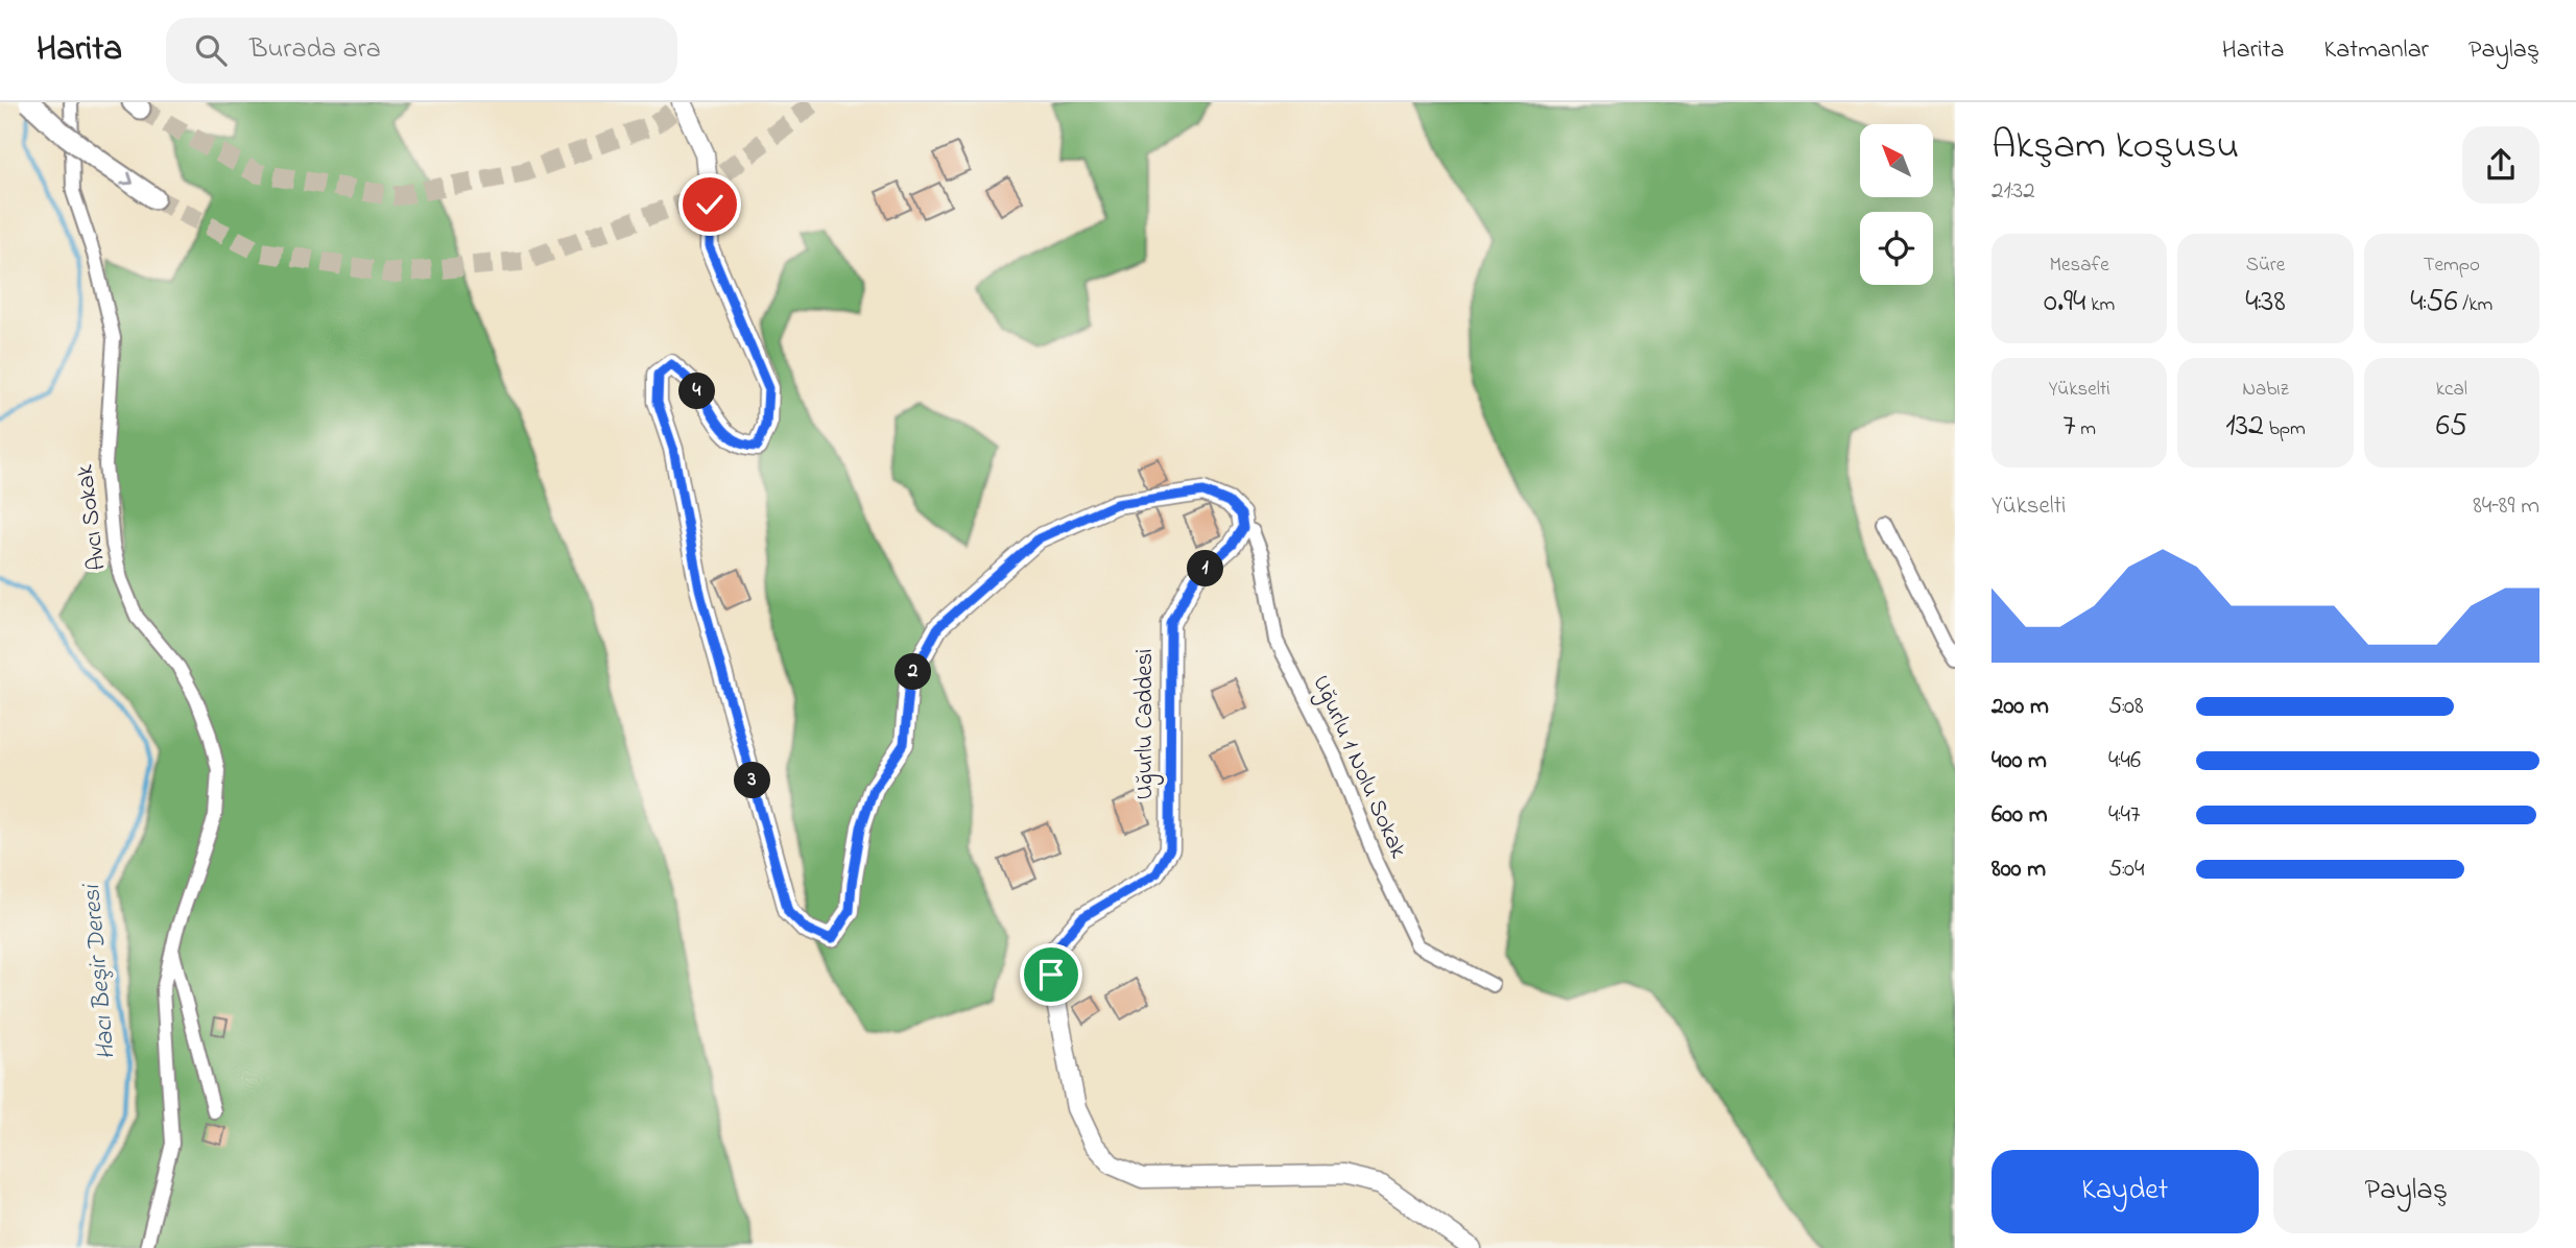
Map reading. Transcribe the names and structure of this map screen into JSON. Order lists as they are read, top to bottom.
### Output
{
  "streets": {
    "street": ["Avcı Sokak", "Uğurlu Caddesi", "Uğurlu 1 Nolu Sokak"]
  },
  "crossings": [
    ["Uğurlu Caddesi", "Uğurlu 1 Nolu Sokak"]
  ],
  "water": ["Hacı Beşir Deresi"],
  "north": "top left",
  "page": {
    "header": "Harita",
    "search": "Burada ara",
    "nav": ["Harita", "Katmanlar", "Paylaş"],
    "heading": ["Akşam koşusu", "21:32"],
    "stats": [
      ["Mesafe", "0.94 km"],
      ["Süre", "4:38"],
      ["Tempo", "4:56 /km"],
      ["Yükselti", "7 m"],
      ["Nabız", "132 bpm"],
      ["kcal", "65"]
    ],
    "pins": [
      "4",
      "1",
      "2",
      "3"
    ],
    "chart": ["Yükselti", "84–89 m"],
    "list": [
      {
        "name": "200 m",
        "note": "5:08"
      },
      {
        "name": "400 m",
        "note": "4:46"
      },
      {
        "name": "600 m",
        "note": "4:47"
      },
      {
        "name": "800 m",
        "note": "5:04"
      }
    ],
    "buttons": ["Kaydet", "Paylaş"]
  }
}
